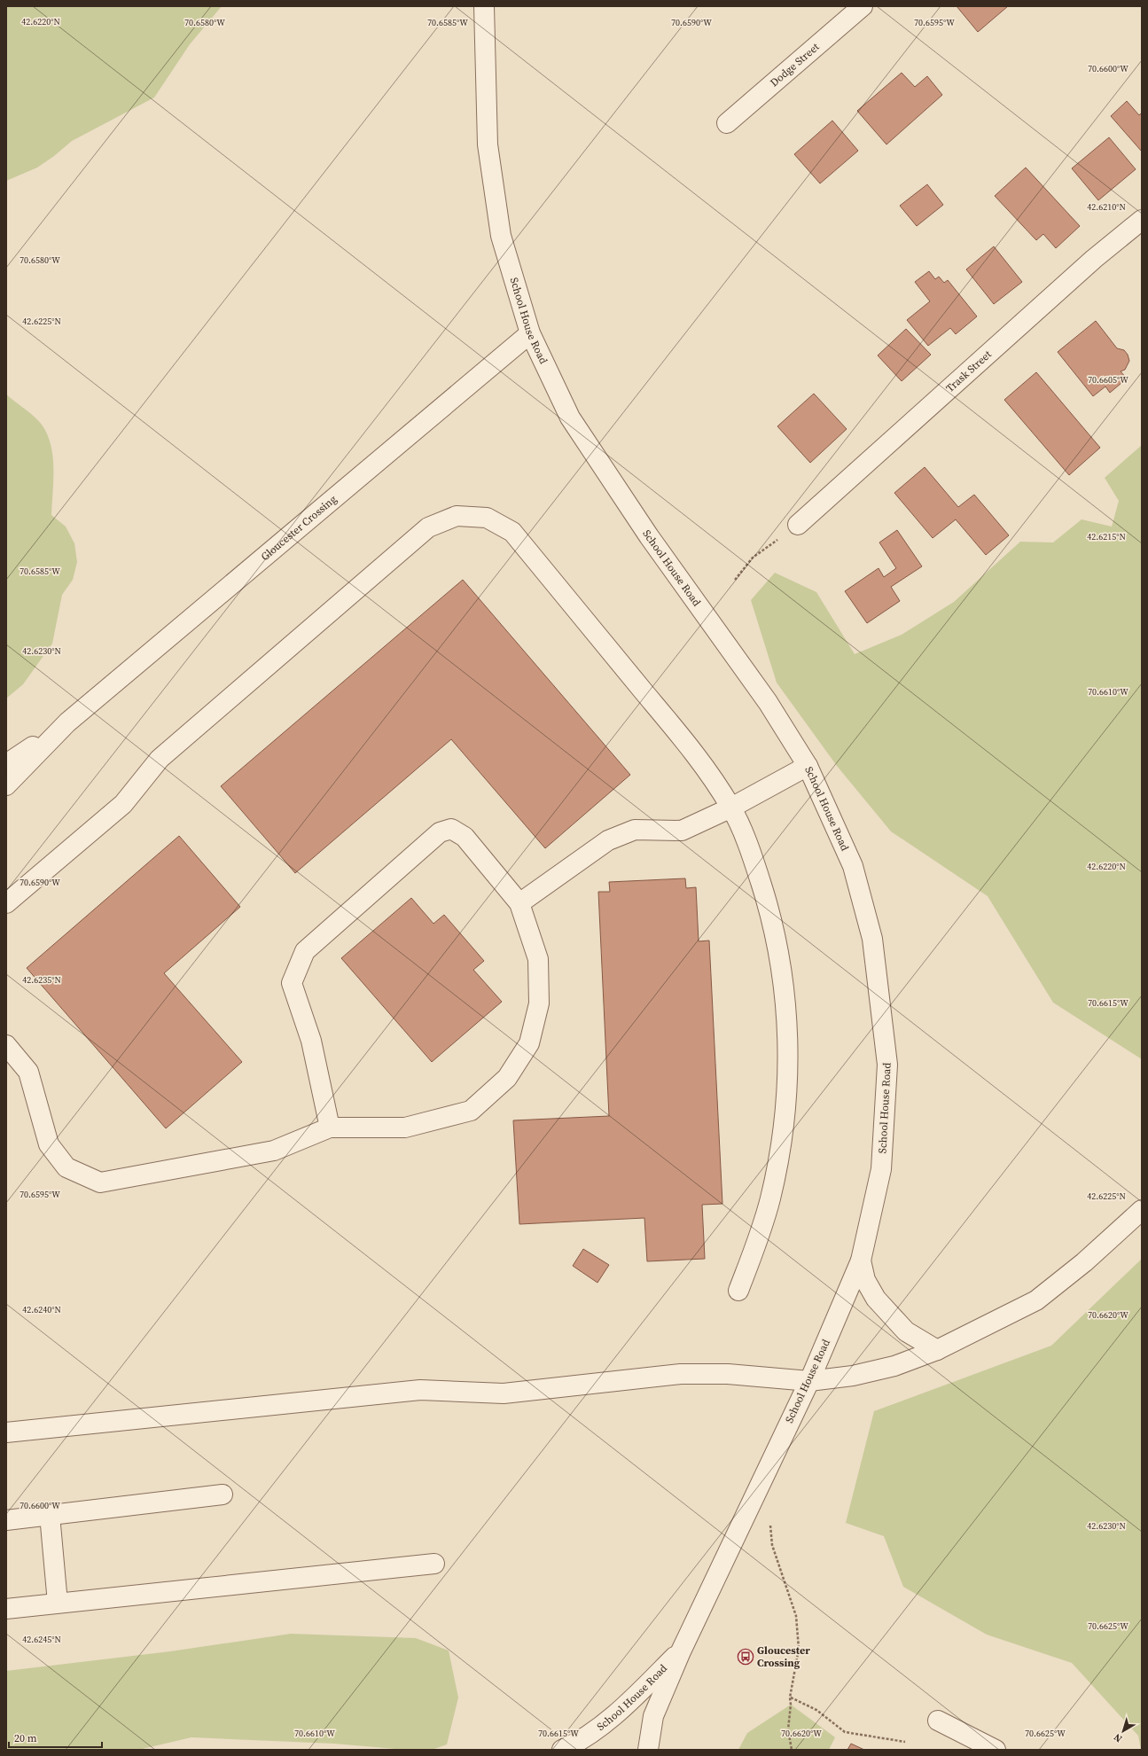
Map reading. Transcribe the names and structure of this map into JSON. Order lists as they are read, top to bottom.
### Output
{
  "streets": {
    "street": [
      "Dodge Street",
      "School House Road",
      "Trask Street",
      "Gloucester Crossing"
    ]
  },
  "crossings": [
    ["School House Road", "Gloucester Crossing"]
  ],
  "places": {
    "bus stop": ["Gloucester Crossing"]
  },
  "scale_bar": "20 m",
  "north": "bottom left",
  "coordinates": [
    "42.6220°N",
    "70.6580°W",
    "70.6585°W",
    "70.6590°W",
    "70.6595°W",
    "70.6600°W",
    "42.6210°N",
    "42.6225°N",
    "70.6605°W",
    "42.6215°N",
    "42.6230°N",
    "70.6610°W",
    "42.6235°N",
    "70.6615°W",
    "42.6240°N",
    "70.6620°W",
    "70.6625°W",
    "42.6245°N"
  ]
}
